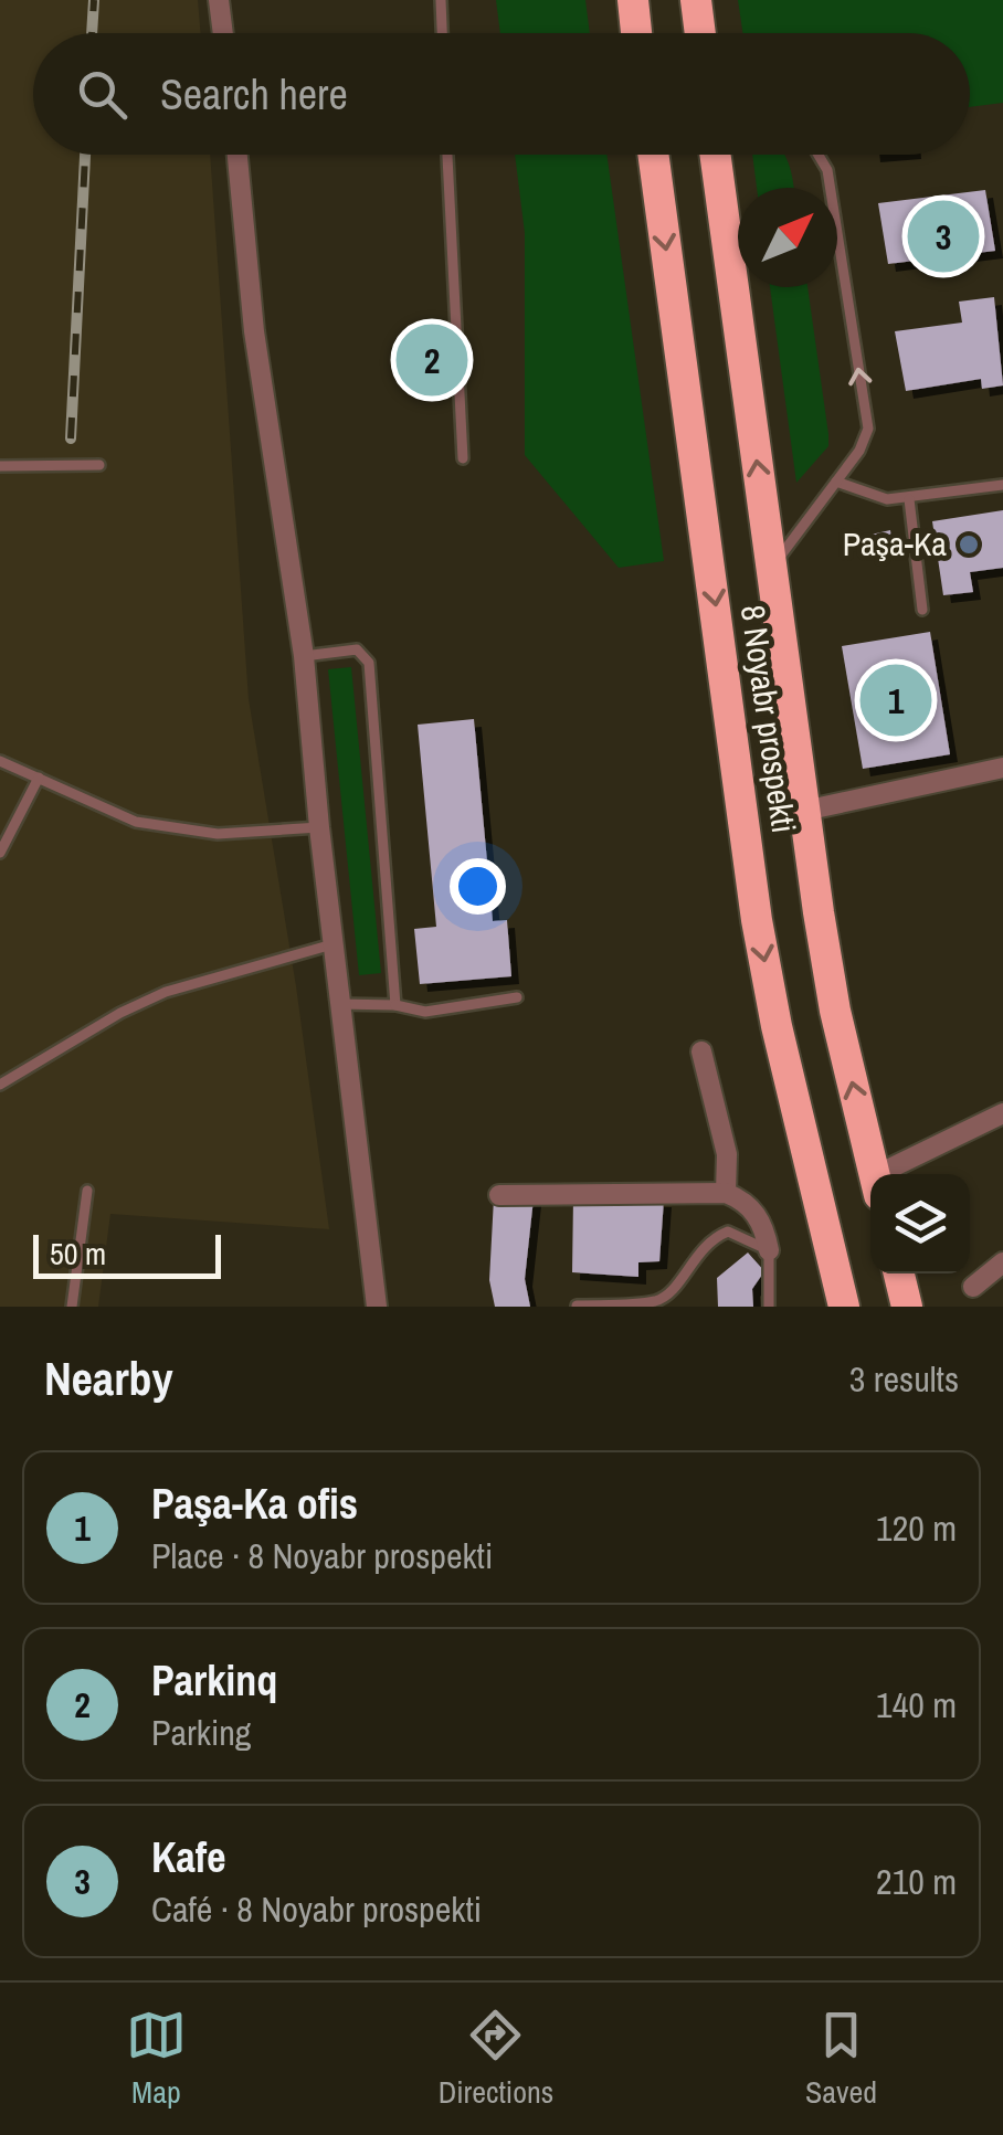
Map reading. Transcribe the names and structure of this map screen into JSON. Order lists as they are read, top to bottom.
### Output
{
  "streets": {
    "highway": ["8 Noyabr prospekti"]
  },
  "places": ["Paşa-Ka"],
  "scale_bar": "50 m",
  "north": "top right",
  "page": {
    "search": "Search here",
    "pins": ["3", "2", "1"],
    "scale": "50 m",
    "heading": ["Nearby", "3 results"],
    "list": [
      {
        "mark": "1",
        "name": "Paşa-Ka ofis",
        "note": "Place · 8 Noyabr prospekti",
        "value": "120 m"
      },
      {
        "mark": "2",
        "name": "Parkinq",
        "note": "Parking",
        "value": "140 m"
      },
      {
        "mark": "3",
        "name": "Kafe",
        "note": "Café · 8 Noyabr prospekti",
        "value": "210 m"
      }
    ],
    "nav": ["Map", "Directions", "Saved"]
  }
}
